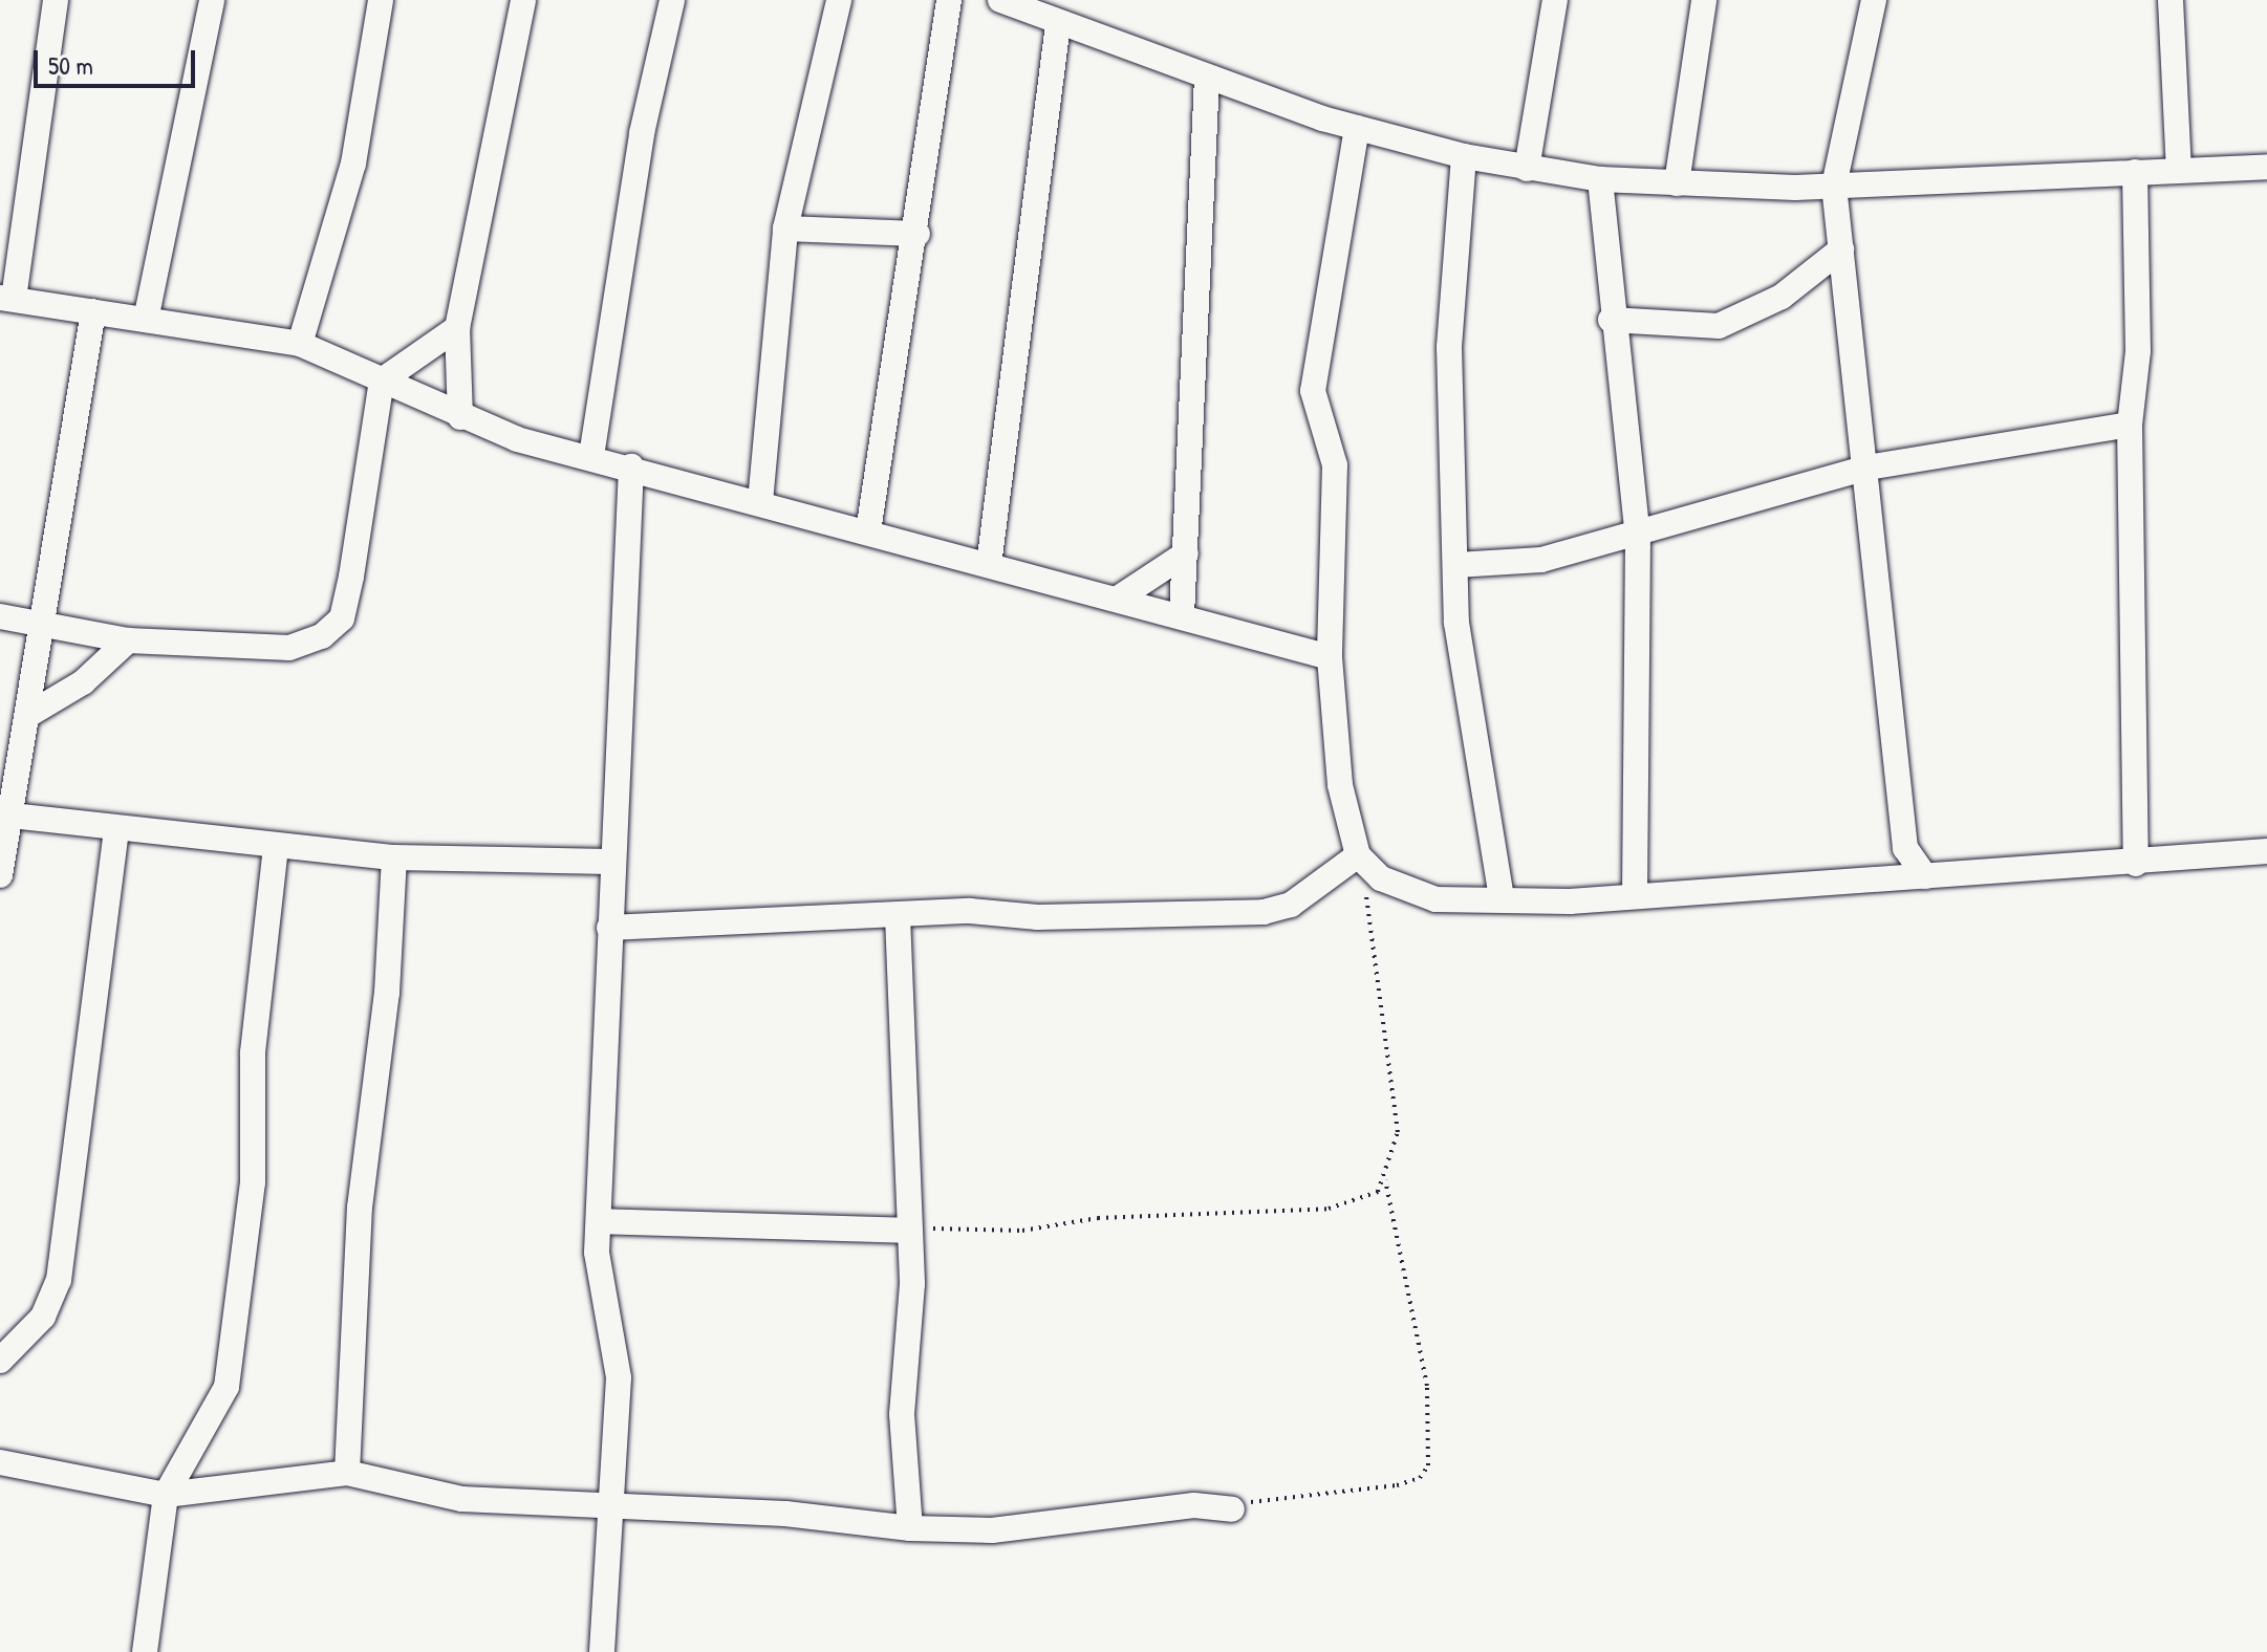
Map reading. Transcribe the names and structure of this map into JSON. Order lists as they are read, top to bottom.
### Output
{
  "scale_bar": "50 m"
}
